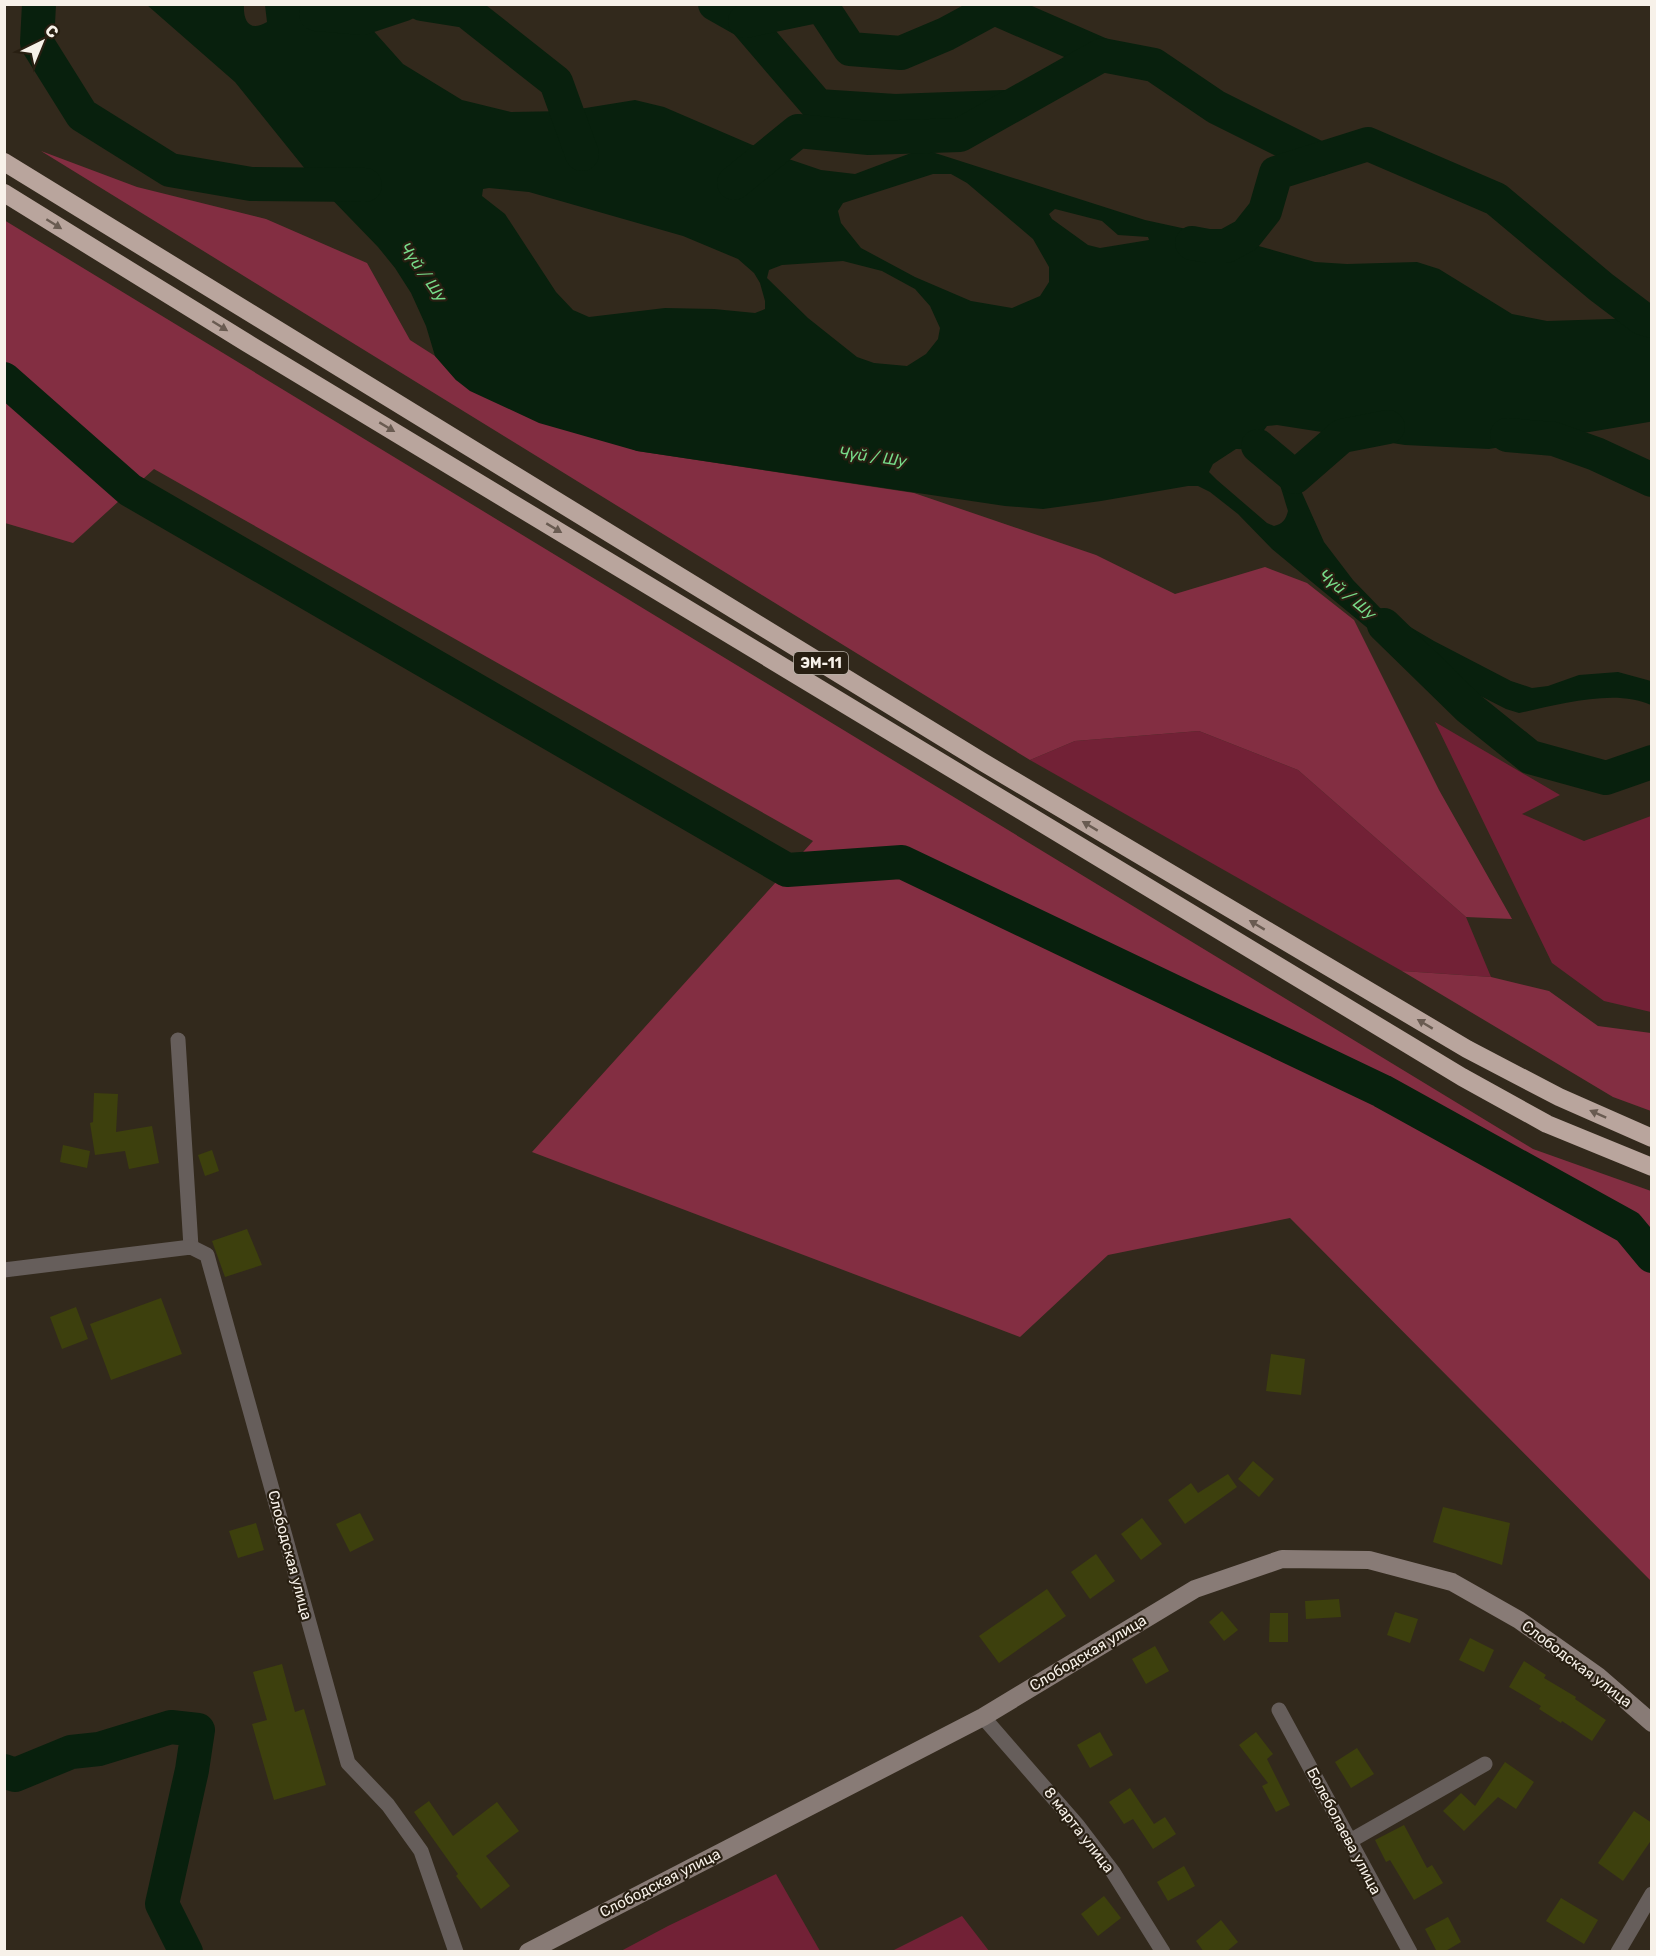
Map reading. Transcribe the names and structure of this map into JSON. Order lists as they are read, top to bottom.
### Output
{
  "streets": {
    "highway": ["ЭМ-11"],
    "street": ["Слободская улица", "8 марта улица", "Болеболаева улица"]
  },
  "crossings": [
    ["Слободская улица", "8 марта улица"]
  ],
  "water": ["Чүй / Шу"],
  "north": "top right"
}
